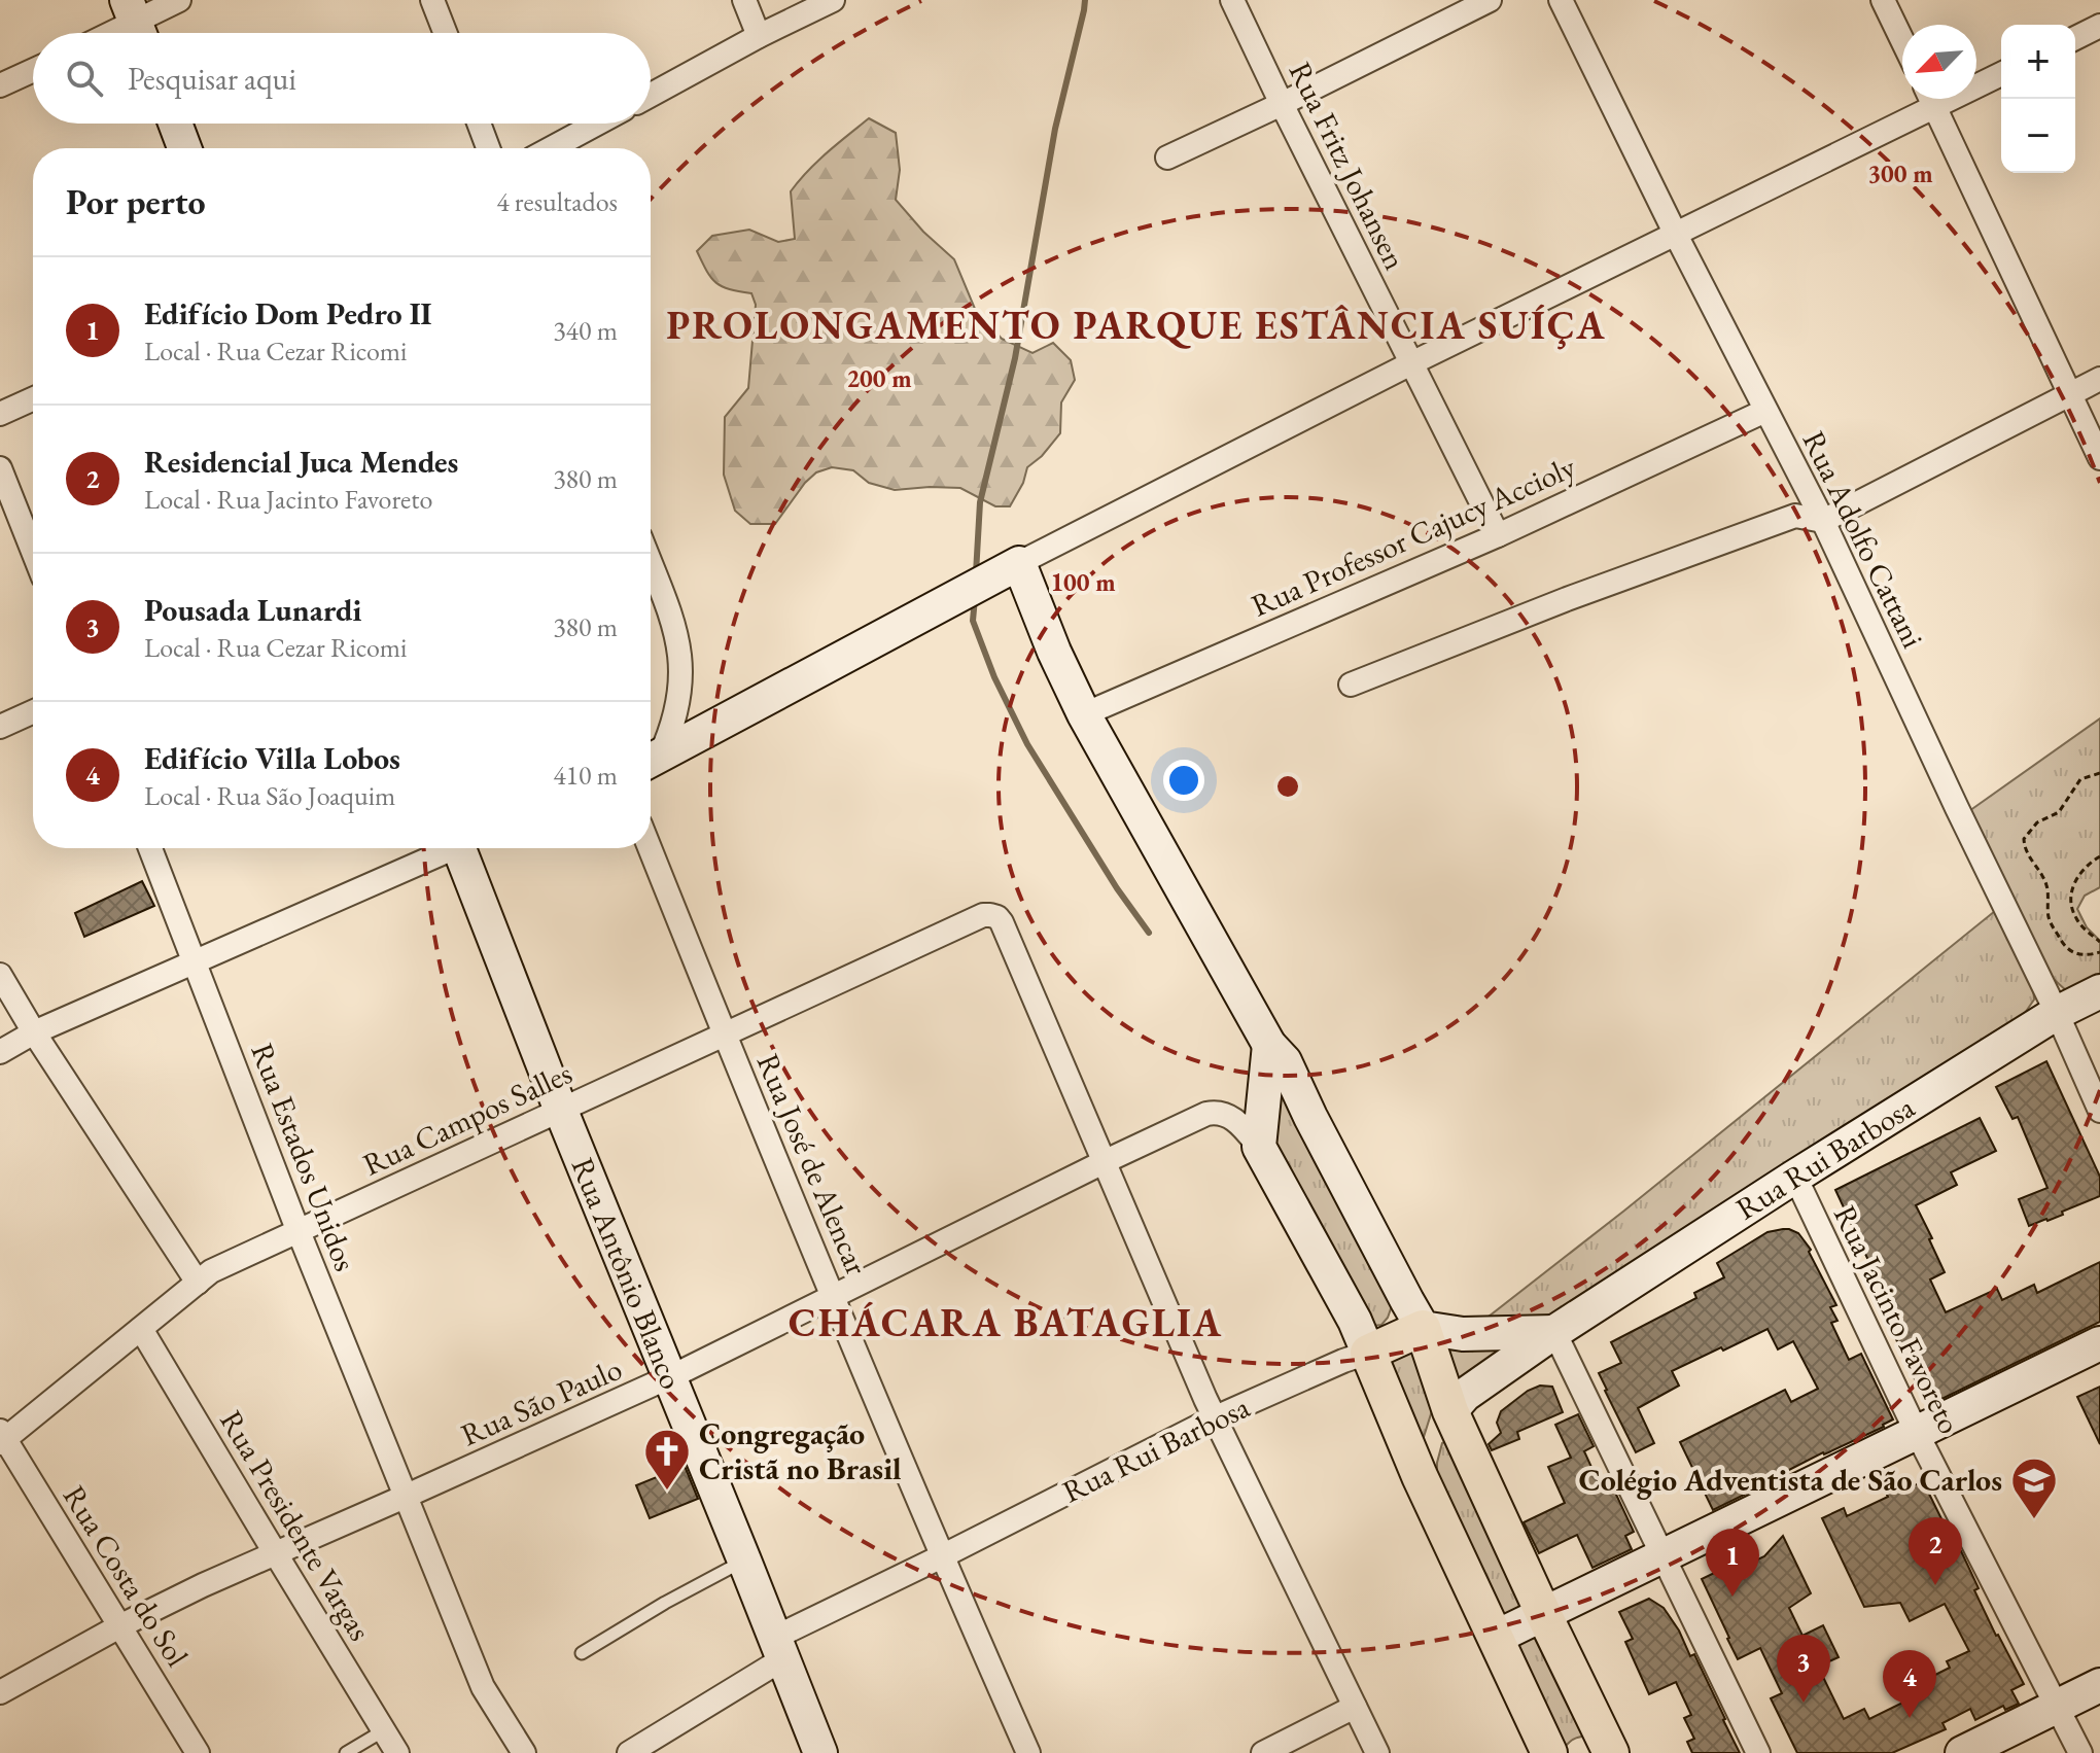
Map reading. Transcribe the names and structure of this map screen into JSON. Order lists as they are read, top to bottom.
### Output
{
  "streets": {
    "main road": ["Rua Rui Barbosa"],
    "street": [
      "Rua Fritz Johansen",
      "Rua Professor Cajucy Accioly",
      "Rua Adolfo Cattani",
      "Rua Campos Salles",
      "Rua Estados Unidos",
      "Rua José de Alencar",
      "Rua Antônio Blanco",
      "Rua Jacinto Favoreto",
      "Rua São Paulo",
      "Rua Presidente Vargas",
      "Rua Costa do Sol"
    ]
  },
  "crossings": [
    ["Rua Fritz Johansen", "Rua Professor Cajucy Accioly"],
    ["Rua Professor Cajucy Accioly", "Rua Adolfo Cattani"],
    ["Rua Adolfo Cattani", "Rua Rui Barbosa"],
    ["Rua Campos Salles", "Rua Estados Unidos"],
    ["Rua Campos Salles", "Rua José de Alencar"],
    ["Rua Campos Salles", "Rua Antônio Blanco"],
    ["Rua Campos Salles", "Rua São Paulo"],
    ["Rua Campos Salles", "Rua Presidente Vargas"],
    ["Rua Campos Salles", "Rua Costa do Sol"],
    ["Rua Estados Unidos", "Rua São Paulo"],
    ["Rua Rui Barbosa", "Rua José de Alencar"],
    ["Rua Rui Barbosa", "Rua Antônio Blanco"],
    ["Rua Rui Barbosa", "Rua Jacinto Favoreto"],
    ["Rua José de Alencar", "Rua São Paulo"],
    ["Rua Antônio Blanco", "Rua São Paulo"],
    ["Rua São Paulo", "Rua Presidente Vargas"],
    ["Rua São Paulo", "Rua Costa do Sol"]
  ],
  "districts": ["PROLONGAMENTO PARQUE ESTÂNCIA SUÍÇA", "CHÁCARA BATAGLIA"],
  "places": {
    "church": ["Congregação Cristã no Brasil"],
    "school or university": ["Colégio Adventista de São Carlos"]
  },
  "north": "bottom left",
  "page": {
    "map_buttons": ["+", "−"],
    "search": "Pesquisar aqui",
    "heading": ["Por perto", "4 resultados"],
    "list": [
      {
        "mark": "1",
        "name": "Edifício Dom Pedro II",
        "note": "Local · Rua Cezar Ricomi",
        "value": "340 m"
      },
      {
        "mark": "2",
        "name": "Residencial Juca Mendes",
        "note": "Local · Rua Jacinto Favoreto",
        "value": "380 m"
      },
      {
        "mark": "3",
        "name": "Pousada Lunardi",
        "note": "Local · Rua Cezar Ricomi",
        "value": "380 m"
      },
      {
        "mark": "4",
        "name": "Edifício Villa Lobos",
        "note": "Local · Rua São Joaquim",
        "value": "410 m"
      }
    ],
    "pins": [
      "2",
      "1",
      "3",
      "4"
    ]
  },
  "rings": ["300 m", "200 m", "100 m"]
}
